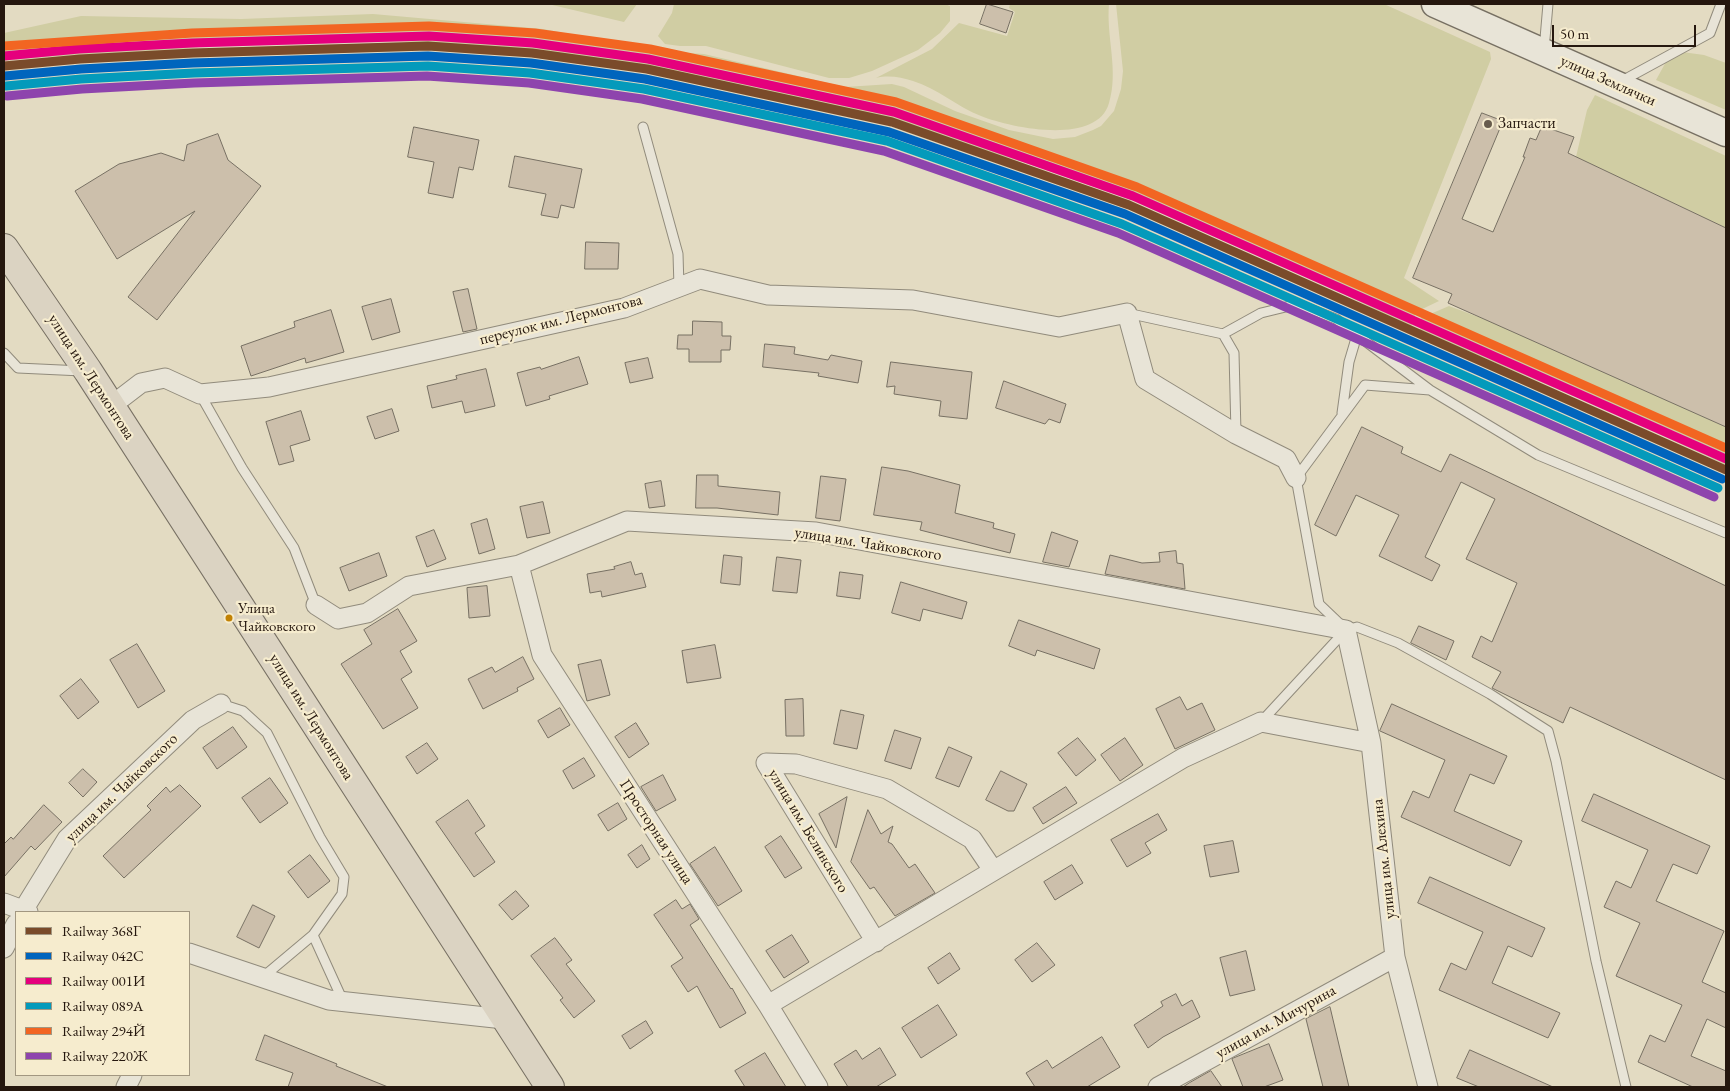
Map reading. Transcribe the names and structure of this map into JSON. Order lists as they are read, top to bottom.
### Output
{
  "streets": {
    "highway": ["улица им. Лермонтова"],
    "main road": ["улица Землячки"],
    "street": [
      "переулок им. Лермонтова",
      "улица им. Чайковского",
      "улица им. Белинского",
      "Просторная улица",
      "улица им. Алехина",
      "улица им. Мичурина"
    ]
  },
  "crossings": [
    ["улица им. Чайковского", "Просторная улица"],
    ["улица им. Чайковского", "улица им. Алехина"],
    ["улица им. Алехина", "улица им. Мичурина"]
  ],
  "places": ["Запчасти", "Улица Чайковского"],
  "lines": [
    "rail line 294Й",
    "rail line 001И",
    "rail line 368Г",
    "rail line 042С",
    "rail line 089А",
    "rail line 220Ж"
  ],
  "legend": [
    "Railway 368Г",
    "Railway 042С",
    "Railway 001И",
    "Railway 089А",
    "Railway 294Й",
    "Railway 220Ж"
  ],
  "scale_bar": "50 m"
}
